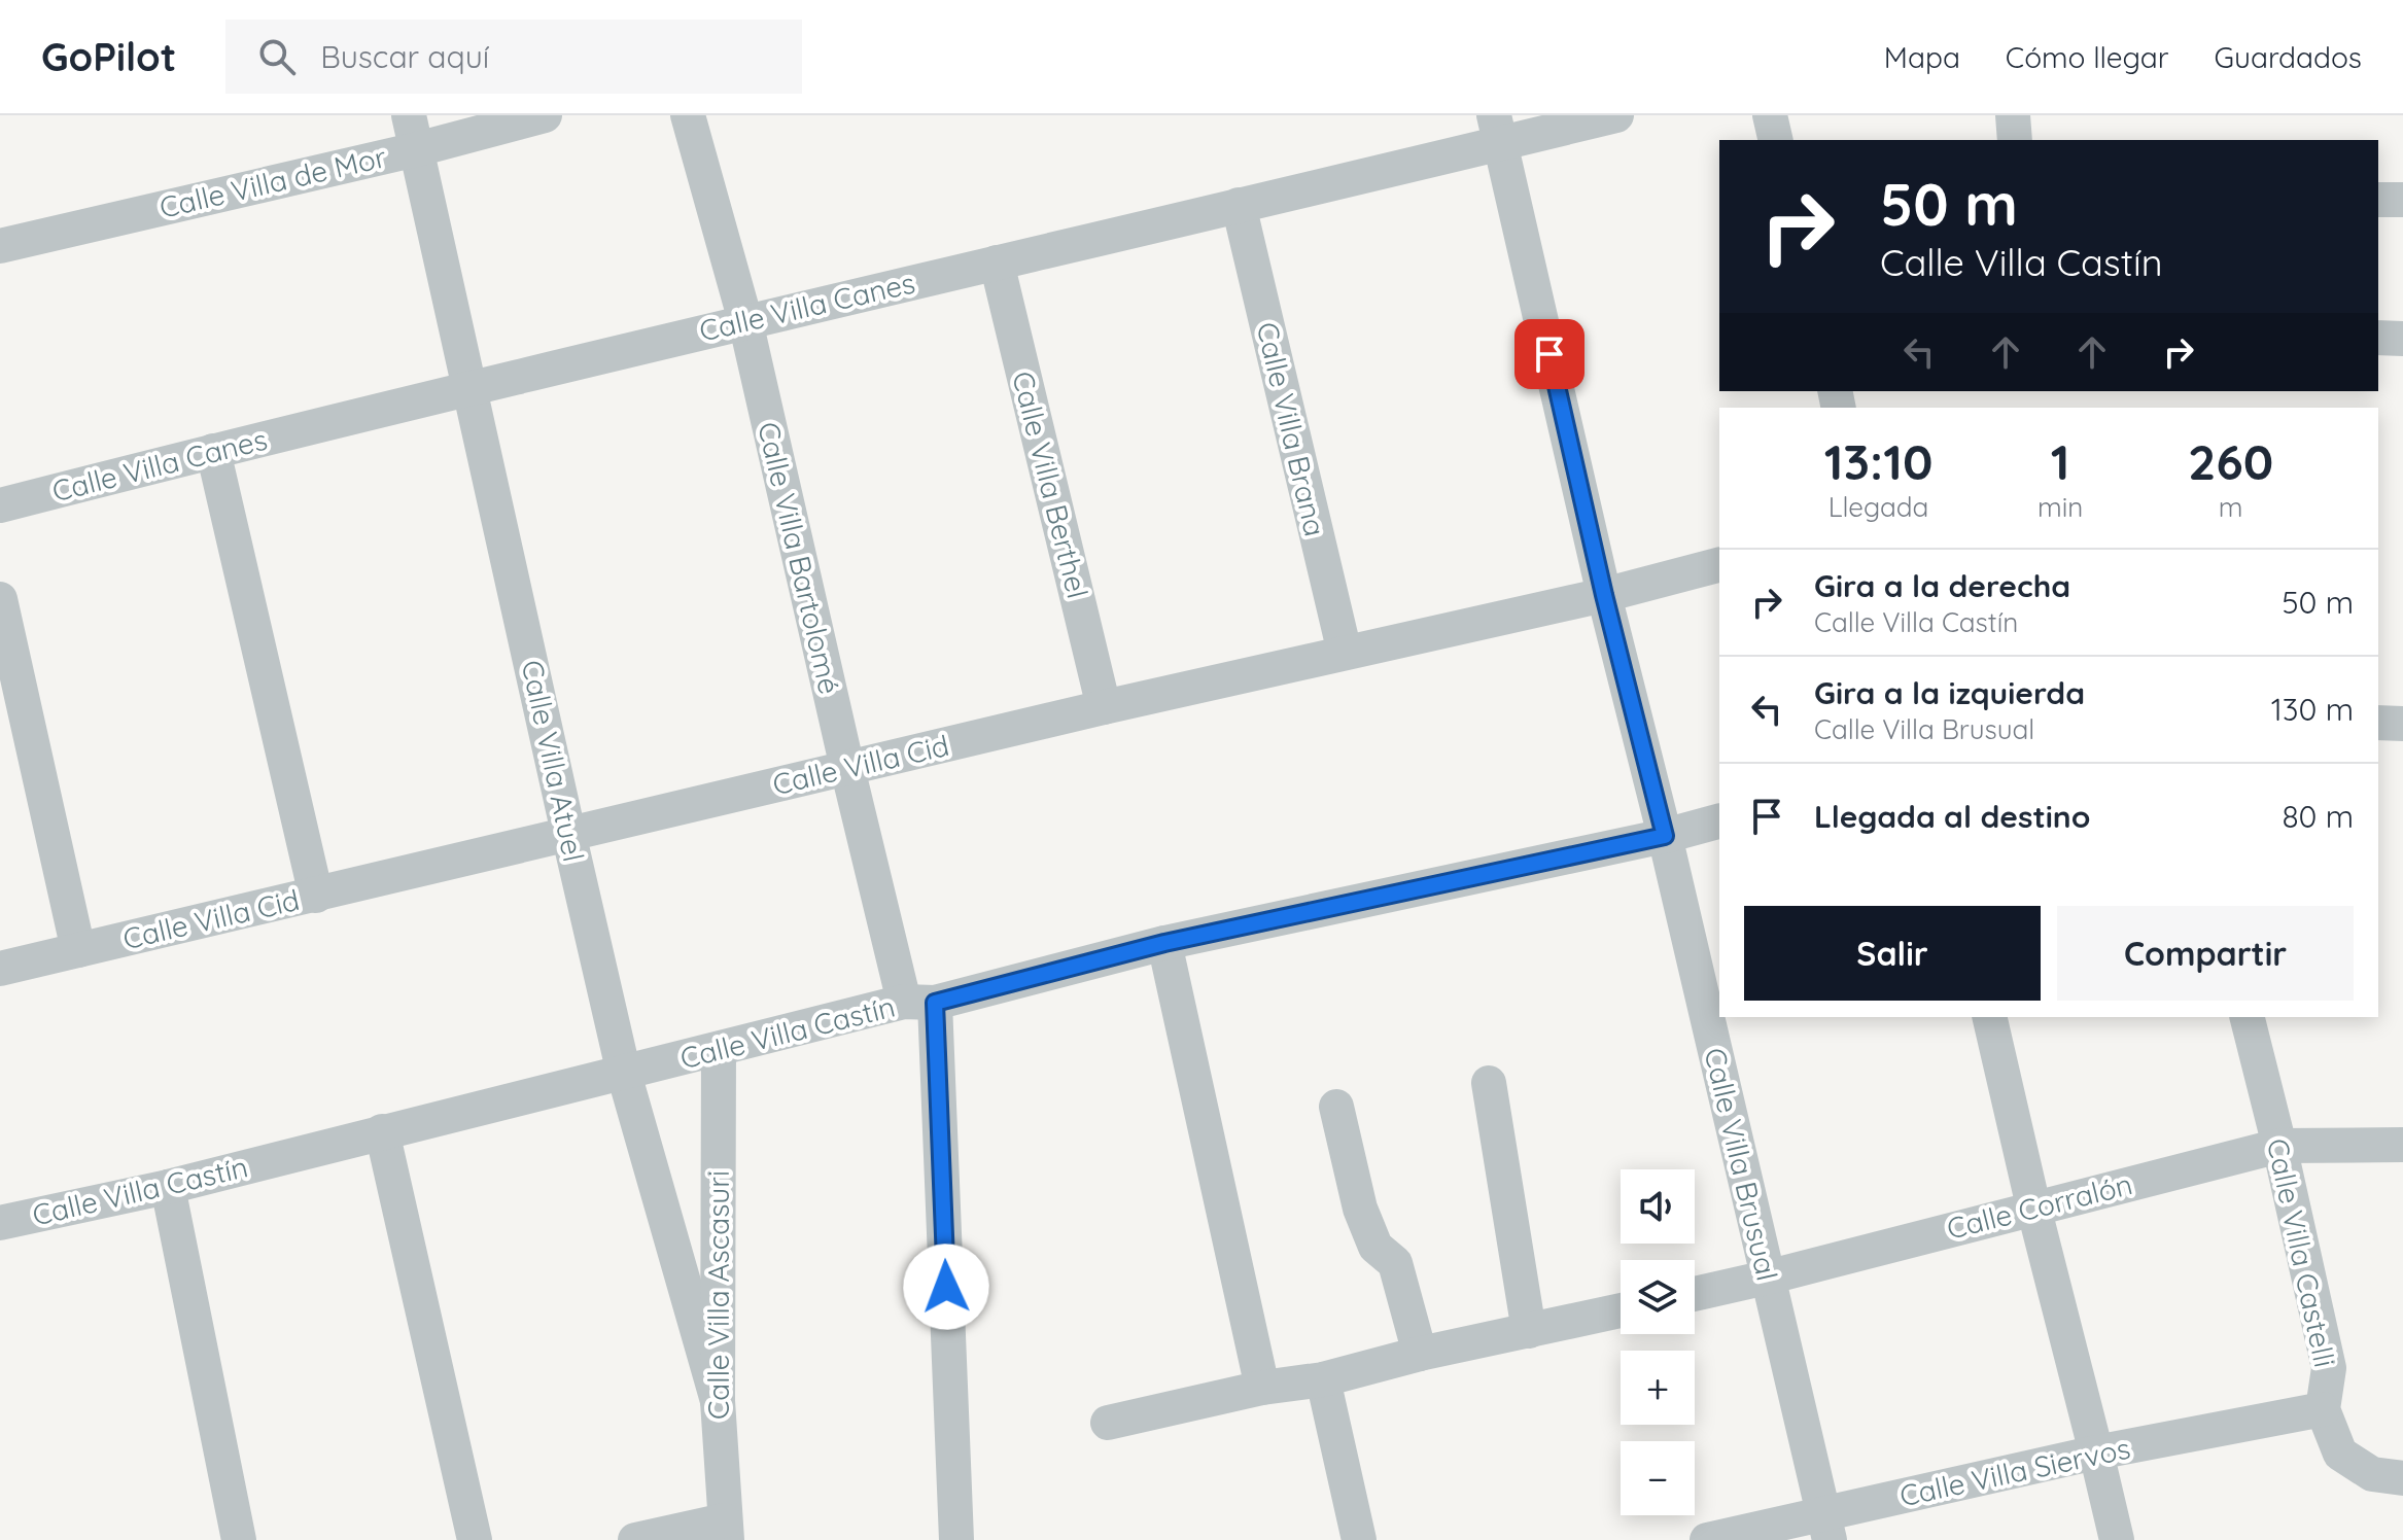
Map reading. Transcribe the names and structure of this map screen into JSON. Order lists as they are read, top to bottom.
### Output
{
  "streets": {
    "street": [
      "Calle Villa de Mor",
      "Calle Villa Canes",
      "Calle Villa Brana",
      "Calle Villa Berthel",
      "Calle Villa Bartolomé",
      "Calle Villa Atuel",
      "Calle Villa Cid",
      "Calle Villa Castín",
      "Calle Villa Brusual",
      "Calle Corralón",
      "Calle Villa Castelli",
      "Calle Villa Ascasuri",
      "Calle Villa Siervos"
    ]
  },
  "crossings": [
    ["Calle Villa de Mor", "Calle Villa Atuel"],
    ["Calle Villa Canes", "Calle Villa Brana"],
    ["Calle Villa Canes", "Calle Villa Berthel"],
    ["Calle Villa Canes", "Calle Villa Bartolomé"],
    ["Calle Villa Canes", "Calle Villa Atuel"],
    ["Calle Villa Canes", "Calle Villa Brusual"],
    ["Calle Villa Brana", "Calle Villa Cid"],
    ["Calle Villa Berthel", "Calle Villa Cid"],
    ["Calle Villa Bartolomé", "Calle Villa Cid"],
    ["Calle Villa Bartolomé", "Calle Villa Castín"],
    ["Calle Villa Atuel", "Calle Villa Cid"],
    ["Calle Villa Atuel", "Calle Villa Castín"],
    ["Calle Villa Atuel", "Calle Villa Ascasuri"],
    ["Calle Villa Cid", "Calle Villa Brusual"],
    ["Calle Villa Castín", "Calle Villa Brusual"],
    ["Calle Villa Castín", "Calle Villa Ascasuri"],
    ["Calle Villa Brusual", "Calle Corralón"],
    ["Calle Villa Brusual", "Calle Villa Siervos"],
    ["Calle Corralón", "Calle Villa Castelli"],
    ["Calle Villa Castelli", "Calle Villa Siervos"]
  ],
  "page": {
    "header": "GoPilot",
    "search": "Buscar aquí",
    "nav": ["Mapa", "Cómo llegar", "Guardados"],
    "turn": ["50 m", "Calle Villa Castín"],
    "eta": [
      "13:10",
      "Llegada",
      "1",
      "min",
      "260",
      "m"
    ],
    "list": [
      {
        "name": "Gira a la derecha",
        "note": "Calle Villa Castín",
        "value": "50 m"
      },
      {
        "name": "Gira a la izquierda",
        "note": "Calle Villa Brusual",
        "value": "130 m"
      },
      {
        "name": "Llegada al destino",
        "value": "80 m"
      }
    ],
    "buttons": ["Salir", "Compartir"],
    "map_buttons": ["+", "−"]
  }
}
